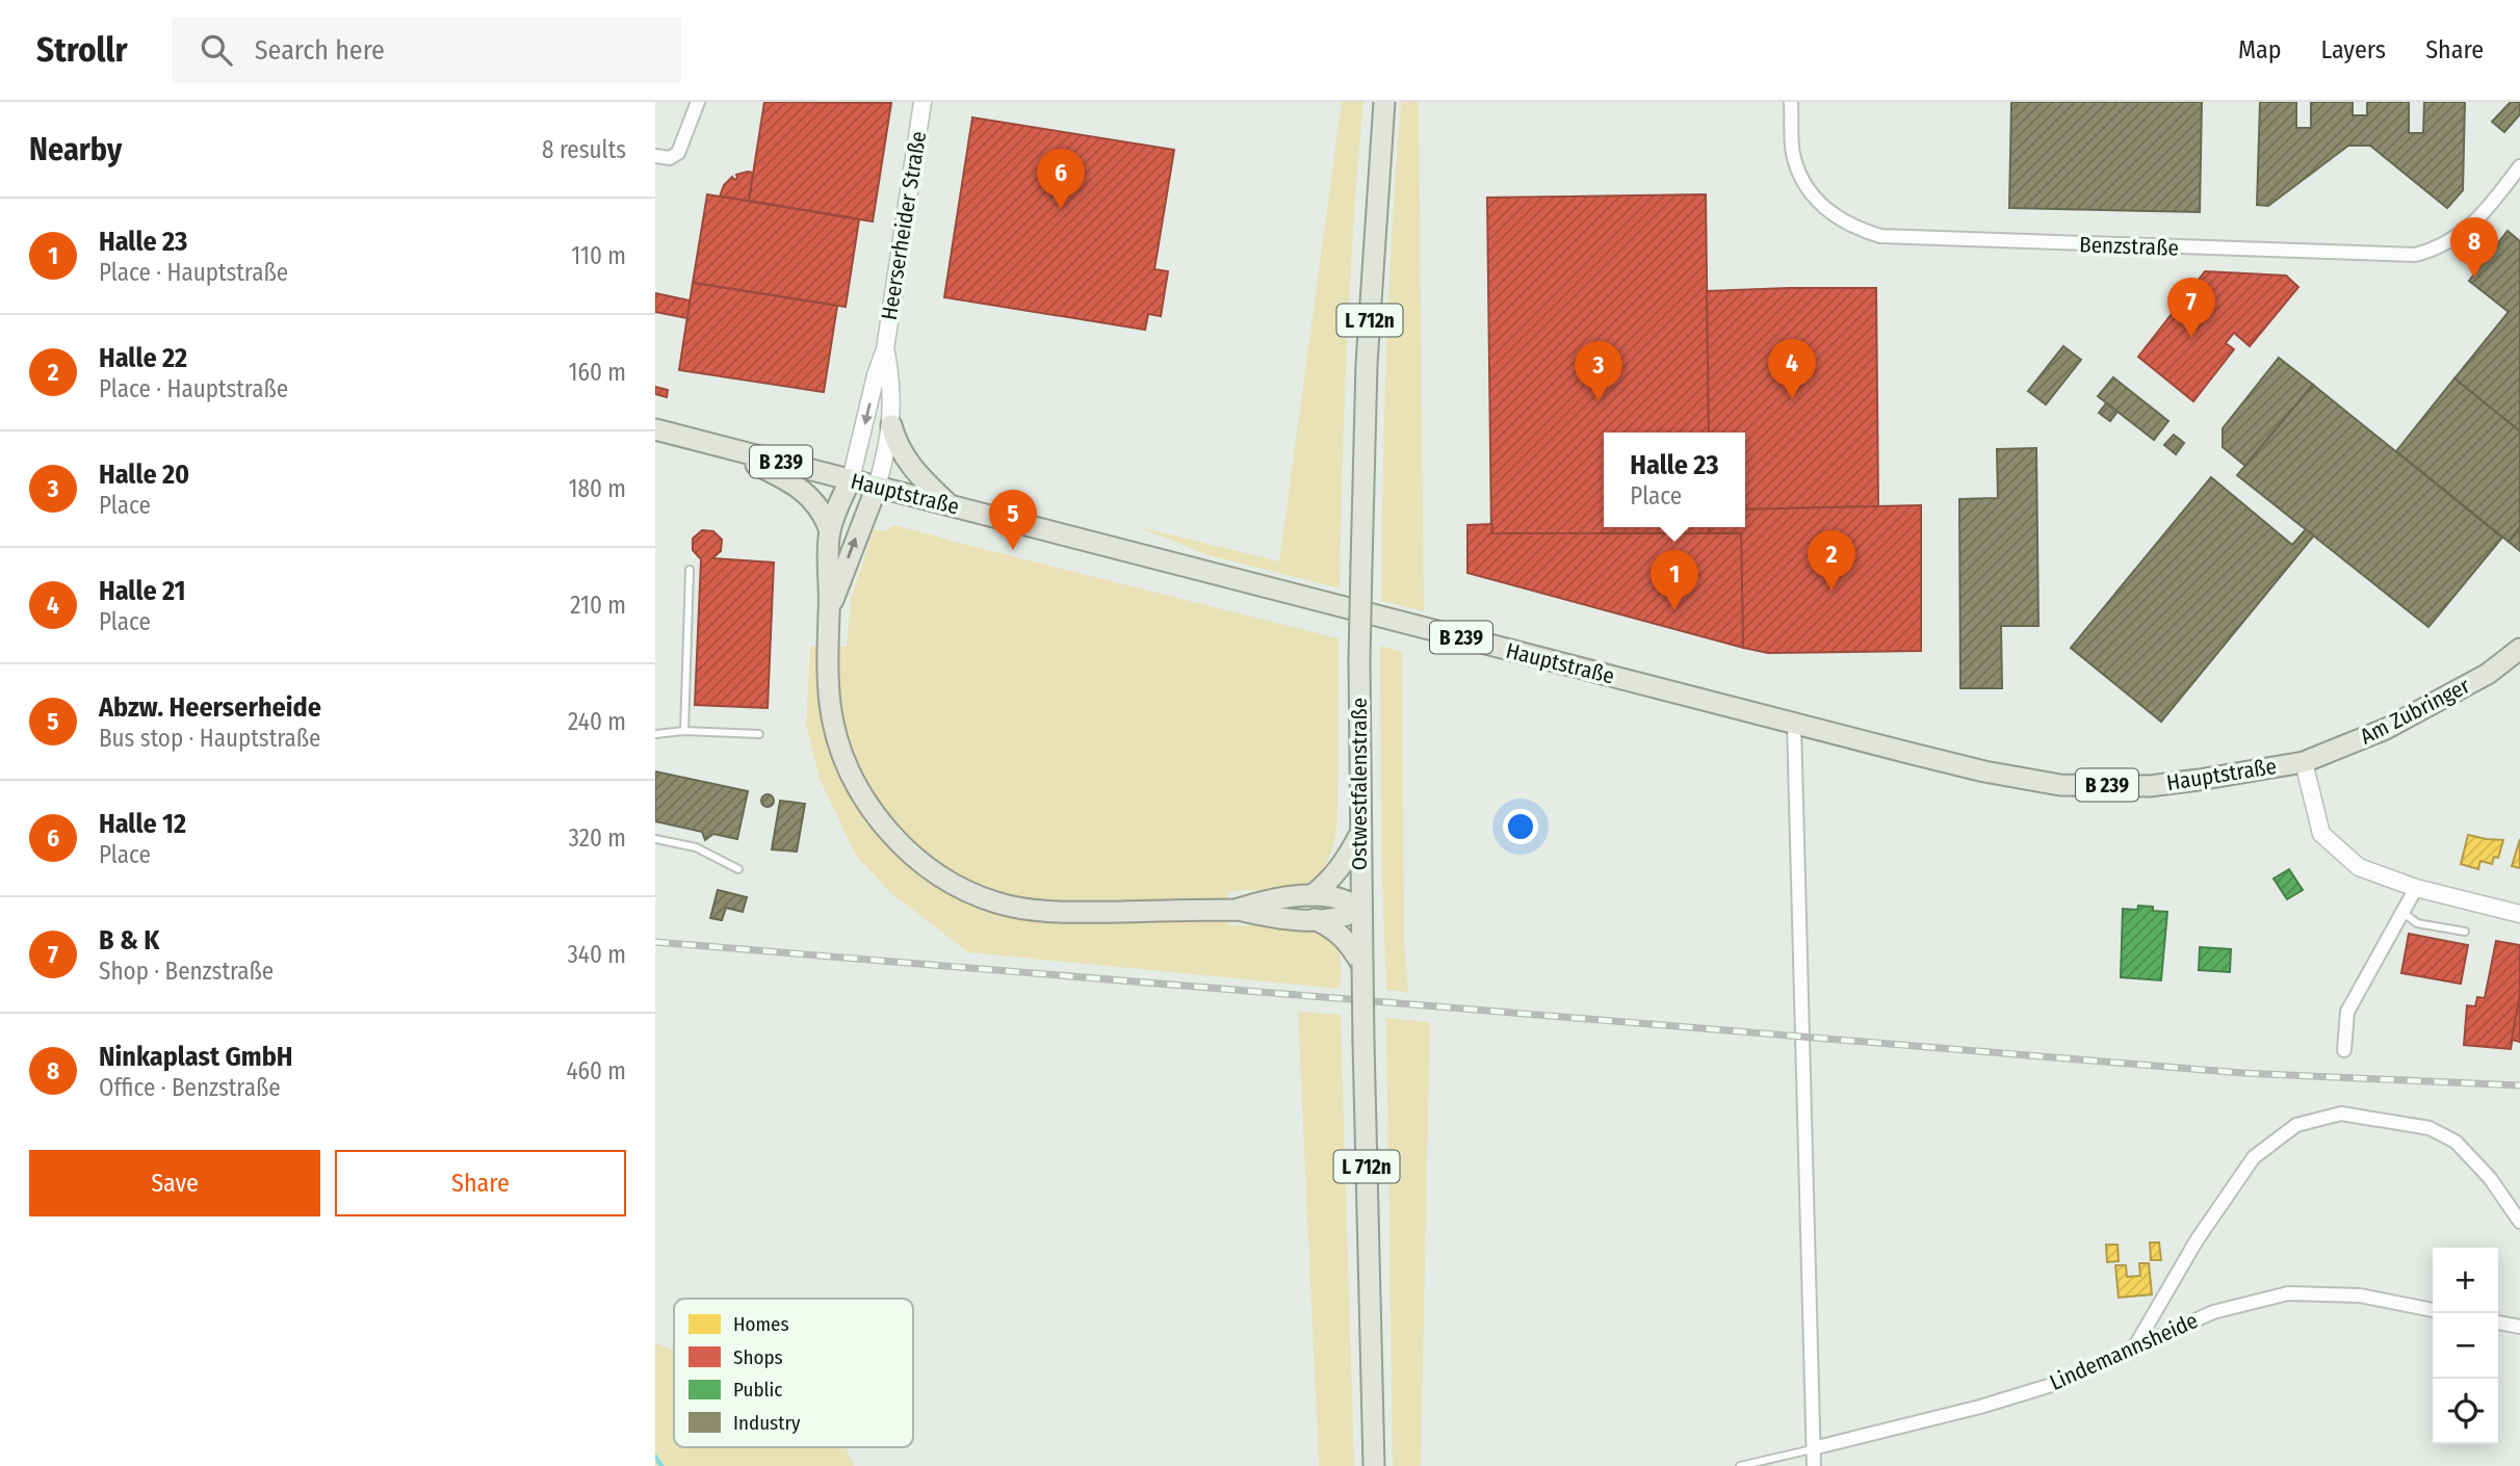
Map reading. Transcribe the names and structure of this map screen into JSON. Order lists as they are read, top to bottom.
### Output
{
  "streets": {
    "main road": [
      "L 712n",
      "B 239",
      "Hauptstraße",
      "Am Zubringer",
      "Ostwestfalenstraße"
    ],
    "street": ["Heerserheider Straße", "Benzstraße", "Lindemannsheide"]
  },
  "crossings": [
    ["Heerserheider Straße", "Hauptstraße"],
    ["Hauptstraße", "Am Zubringer"]
  ],
  "legend": [
    "Homes",
    "Shops",
    "Public",
    "Industry"
  ],
  "page": {
    "header": "Strollr",
    "search": "Search here",
    "nav": ["Map", "Layers", "Share"],
    "heading": ["Nearby", "8 results"],
    "pins": [
      "6",
      "8",
      "7",
      "4",
      "3",
      "5",
      "2",
      "1"
    ],
    "list": [
      {
        "mark": "1",
        "name": "Halle 23",
        "note": "Place · Hauptstraße",
        "value": "110 m"
      },
      {
        "mark": "2",
        "name": "Halle 22",
        "note": "Place · Hauptstraße",
        "value": "160 m"
      },
      {
        "mark": "3",
        "name": "Halle 20",
        "note": "Place",
        "value": "180 m"
      },
      {
        "mark": "4",
        "name": "Halle 21",
        "note": "Place",
        "value": "210 m"
      },
      {
        "mark": "5",
        "name": "Abzw. Heerserheide",
        "note": "Bus stop · Hauptstraße",
        "value": "240 m"
      },
      {
        "mark": "6",
        "name": "Halle 12",
        "note": "Place",
        "value": "320 m"
      },
      {
        "mark": "7",
        "name": "B & K",
        "note": "Shop · Benzstraße",
        "value": "340 m"
      },
      {
        "mark": "8",
        "name": "Ninkaplast GmbH",
        "note": "Office · Benzstraße",
        "value": "460 m"
      }
    ],
    "popup": ["Halle 23", "Place"],
    "buttons": ["Save", "Share"],
    "map_buttons": ["+", "−"]
  }
}
